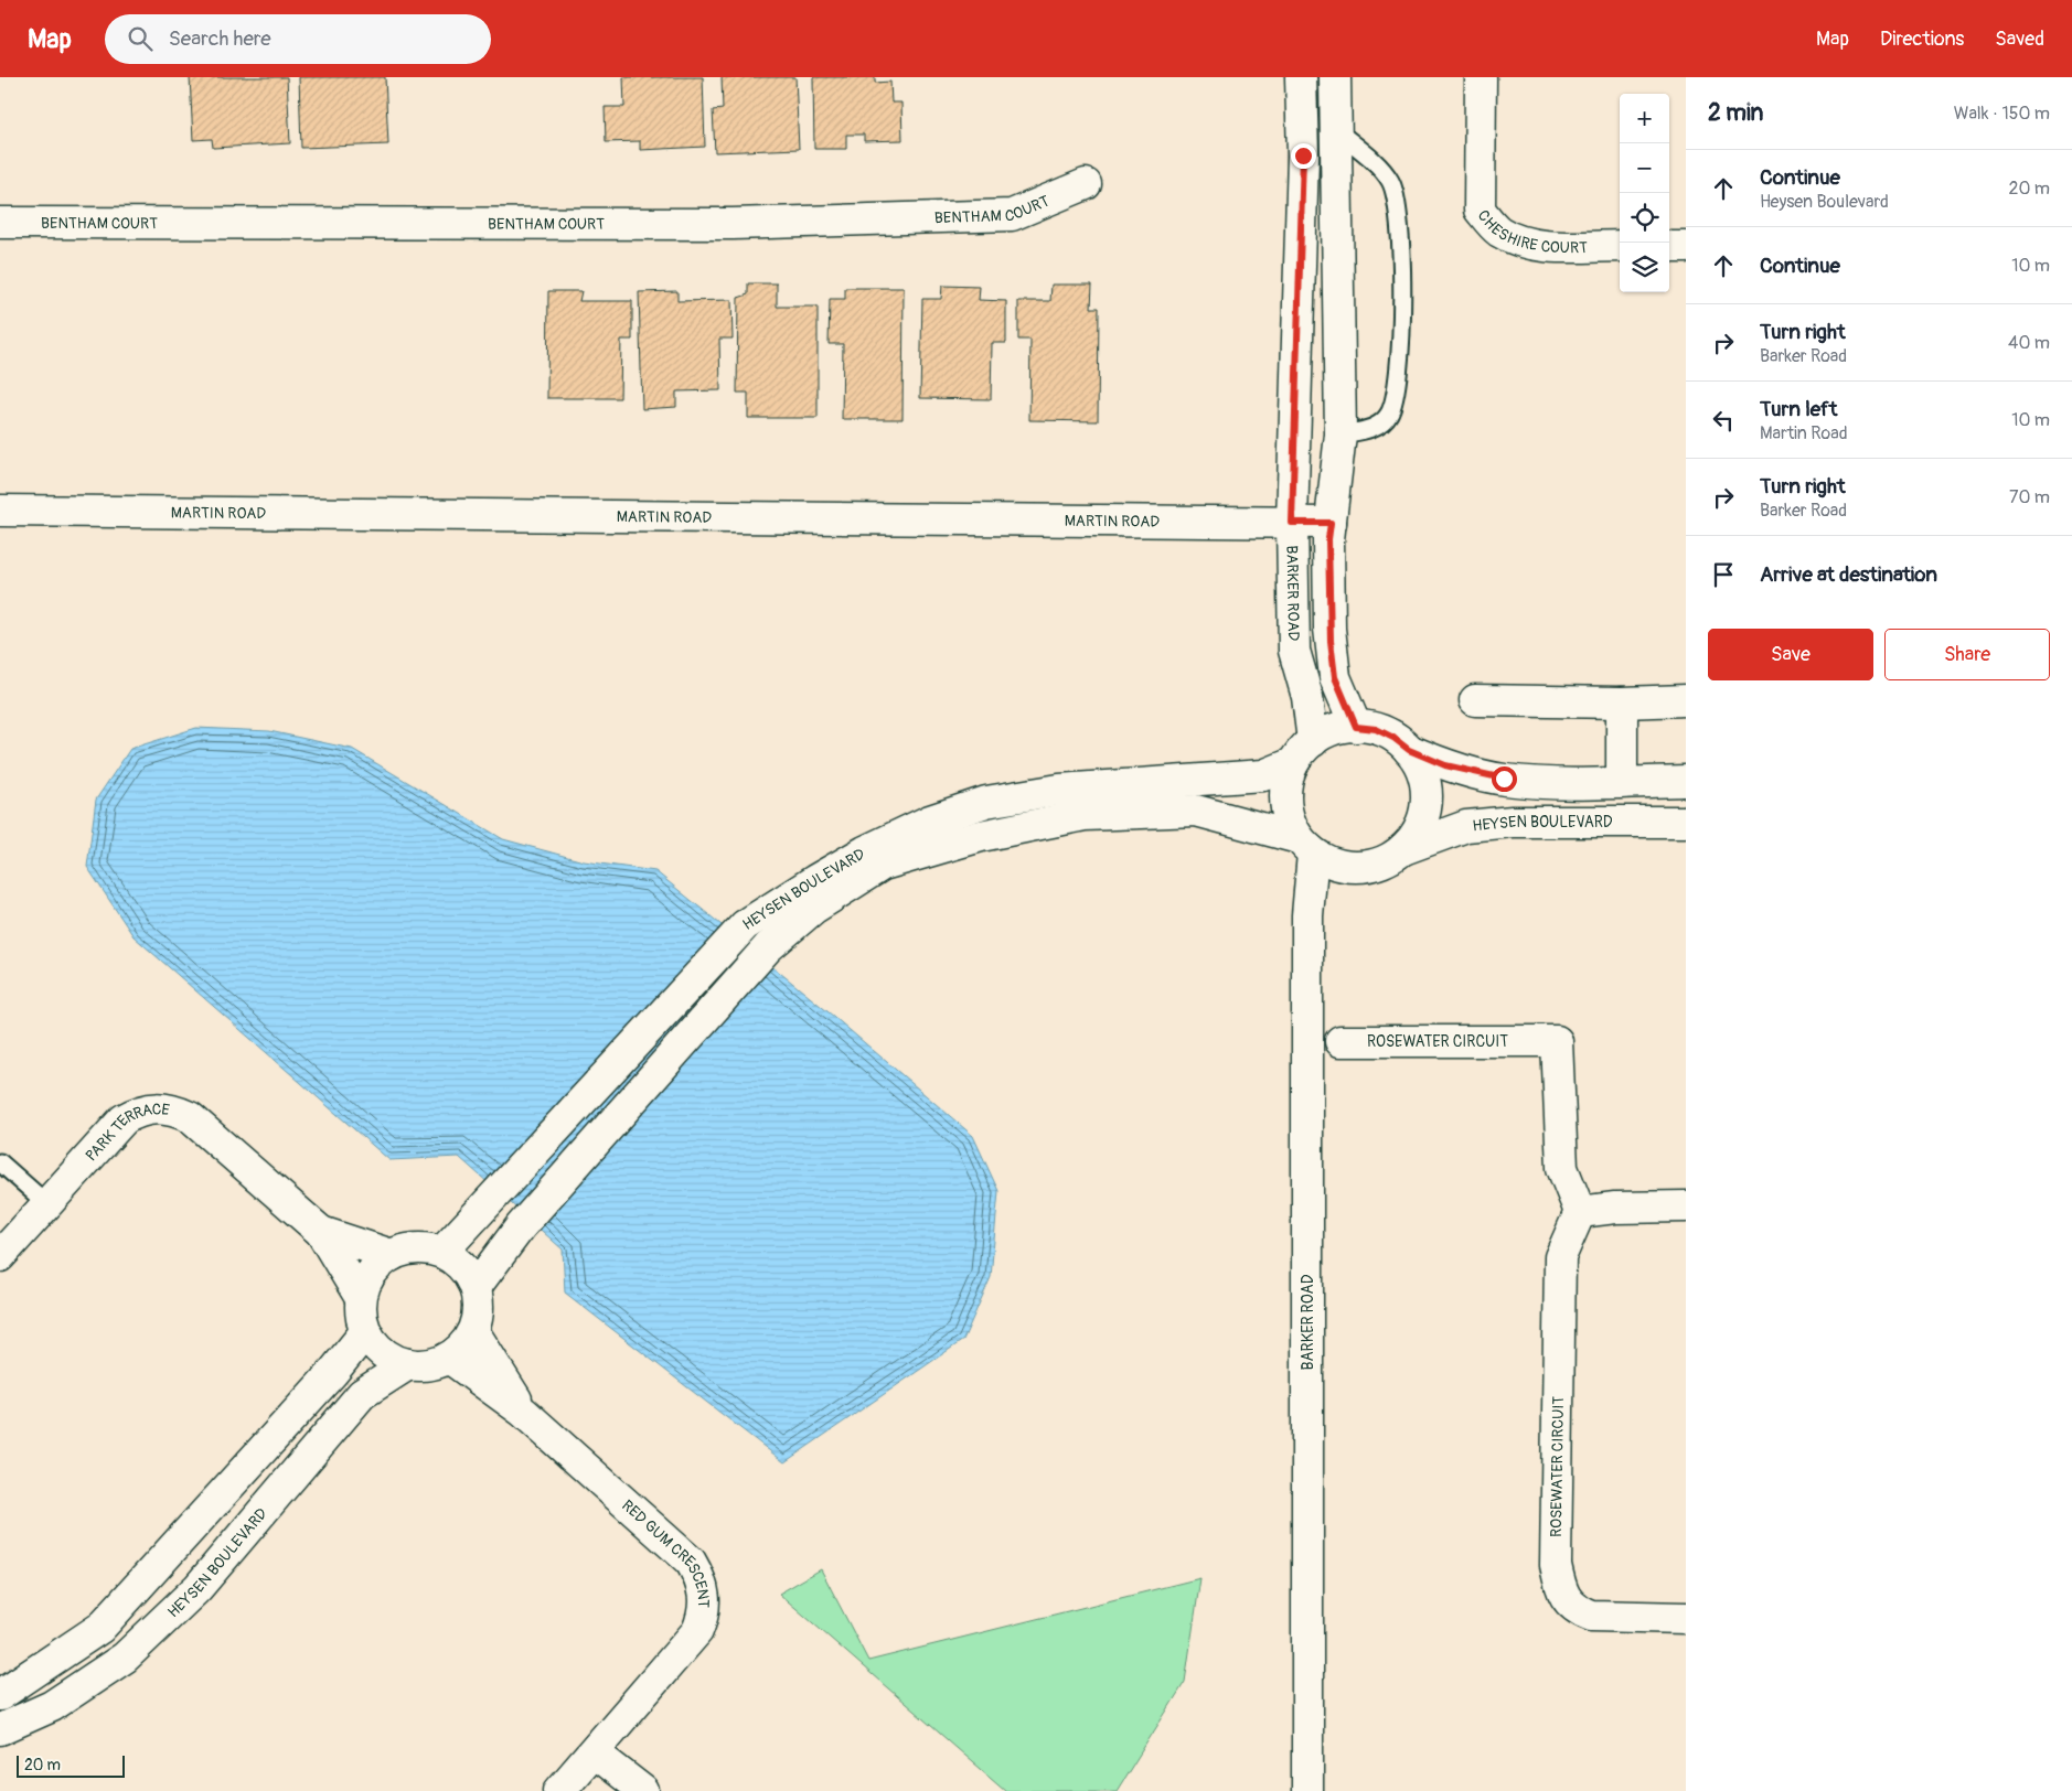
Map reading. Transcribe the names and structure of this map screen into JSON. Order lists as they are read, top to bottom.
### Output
{
  "streets": {
    "street": [
      "BENTHAM COURT",
      "CHESHIRE COURT",
      "MARTIN ROAD",
      "BARKER ROAD",
      "HEYSEN BOULEVARD",
      "ROSEWATER CIRCUIT",
      "PARK TERRACE",
      "RED GUM CRESCENT"
    ]
  },
  "crossings": [
    ["MARTIN ROAD", "BARKER ROAD"],
    ["BARKER ROAD", "HEYSEN BOULEVARD"],
    ["HEYSEN BOULEVARD", "RED GUM CRESCENT"]
  ],
  "scale_bar": "20 m",
  "page": {
    "header": "Map",
    "search": "Search here",
    "nav": ["Map", "Directions", "Saved"],
    "heading": ["2 min", "Walk · 150 m"],
    "map_buttons": ["+", "−"],
    "list": [
      ["Continue", "Heysen Boulevard", "20 m"],
      ["Continue", "10 m"],
      ["Turn right", "Barker Road", "40 m"],
      ["Turn left", "Martin Road", "10 m"],
      ["Turn right", "Barker Road", "70 m"],
      "Arrive at destination"
    ],
    "buttons": ["Save", "Share"],
    "scale": "20 m"
  }
}
